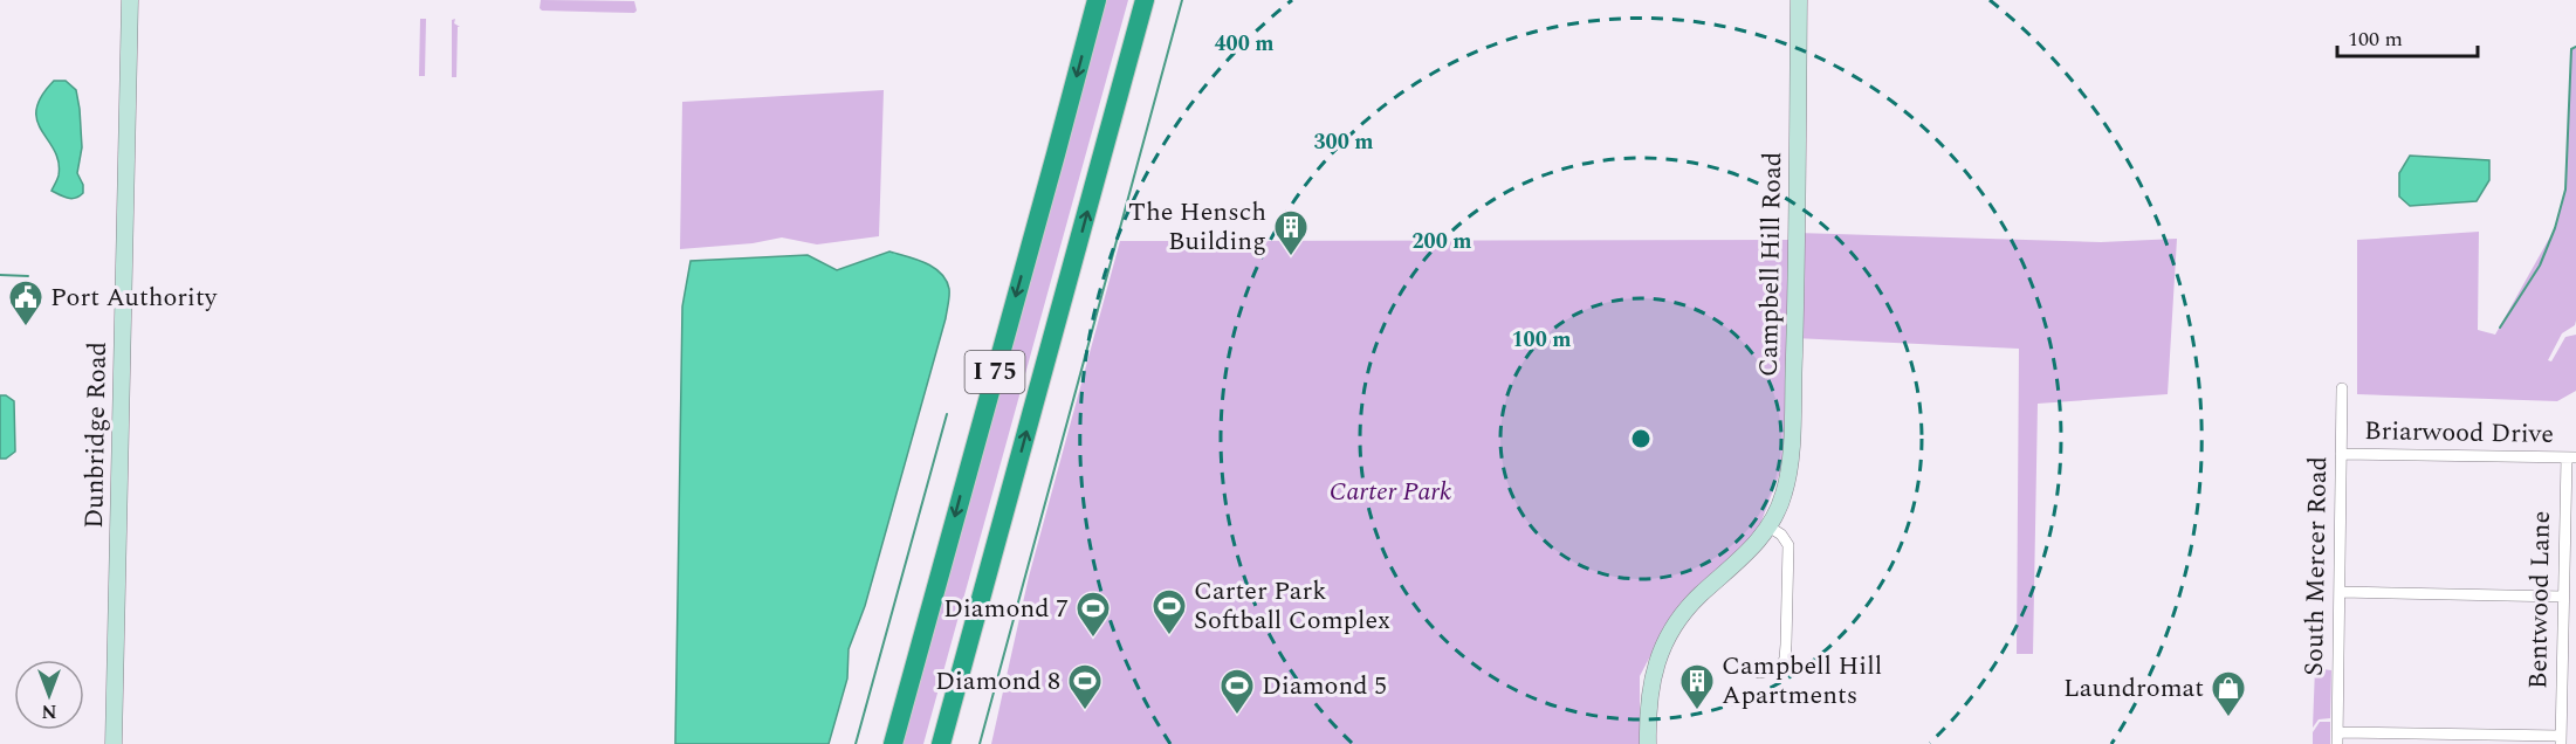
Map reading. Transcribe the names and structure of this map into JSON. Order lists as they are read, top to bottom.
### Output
{
  "streets": {
    "highway": ["I 75"],
    "main road": ["Campbell Hill Road", "Dunbridge Road"],
    "street": ["Briarwood Drive", "South Mercer Road", "Bentwood Lane"]
  },
  "crossings": [
    ["Briarwood Drive", "South Mercer Road"],
    ["Briarwood Drive", "Bentwood Lane"]
  ],
  "parks": ["Carter Park"],
  "places": {
    "building": ["The Hensch Building", "Campbell Hill Apartments"],
    "public building": ["Port Authority"],
    "sports": [
      "Carter Park Softball Complex",
      "Diamond 7",
      "Diamond 8",
      "Diamond 5"
    ],
    "shop": ["Laundromat"]
  },
  "scale_bar": "100 m",
  "north": "bottom",
  "rings": [
    "400 m",
    "300 m",
    "200 m",
    "100 m"
  ]
}
